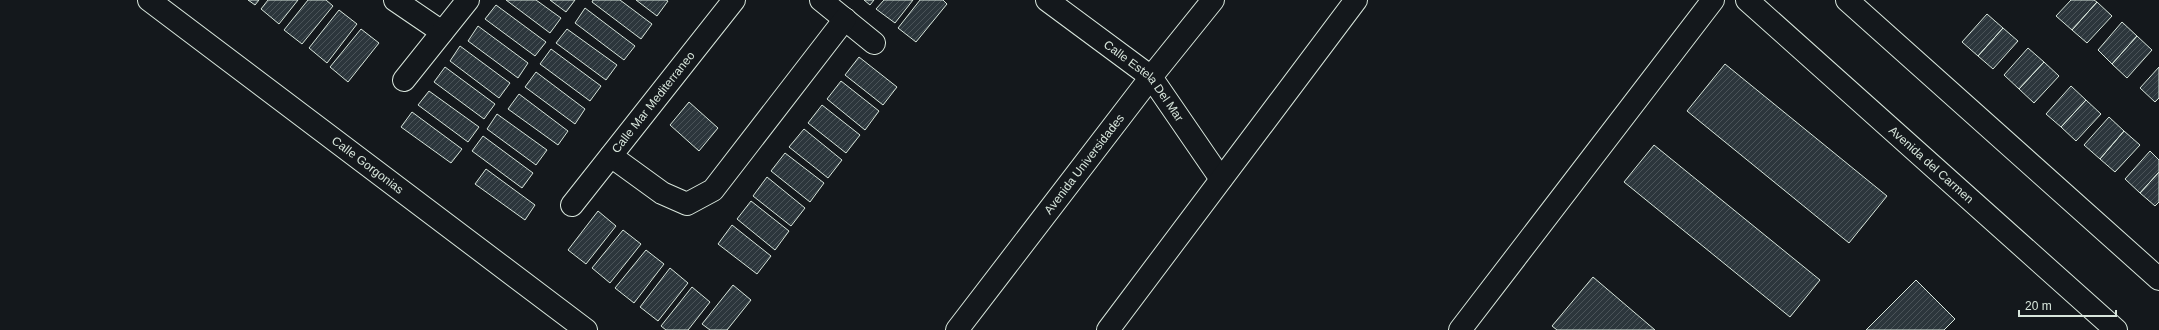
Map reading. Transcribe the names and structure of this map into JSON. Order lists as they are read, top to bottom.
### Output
{
  "streets": {
    "street": [
      "Calle Estela Del Mar",
      "Calle Mar Mediterraneo",
      "Avenida Universidades",
      "Calle Gorgonias",
      "Avenida del Carmen"
    ]
  },
  "crossings": [
    ["Calle Estela Del Mar", "Avenida Universidades"]
  ],
  "scale_bar": "20 m"
}
